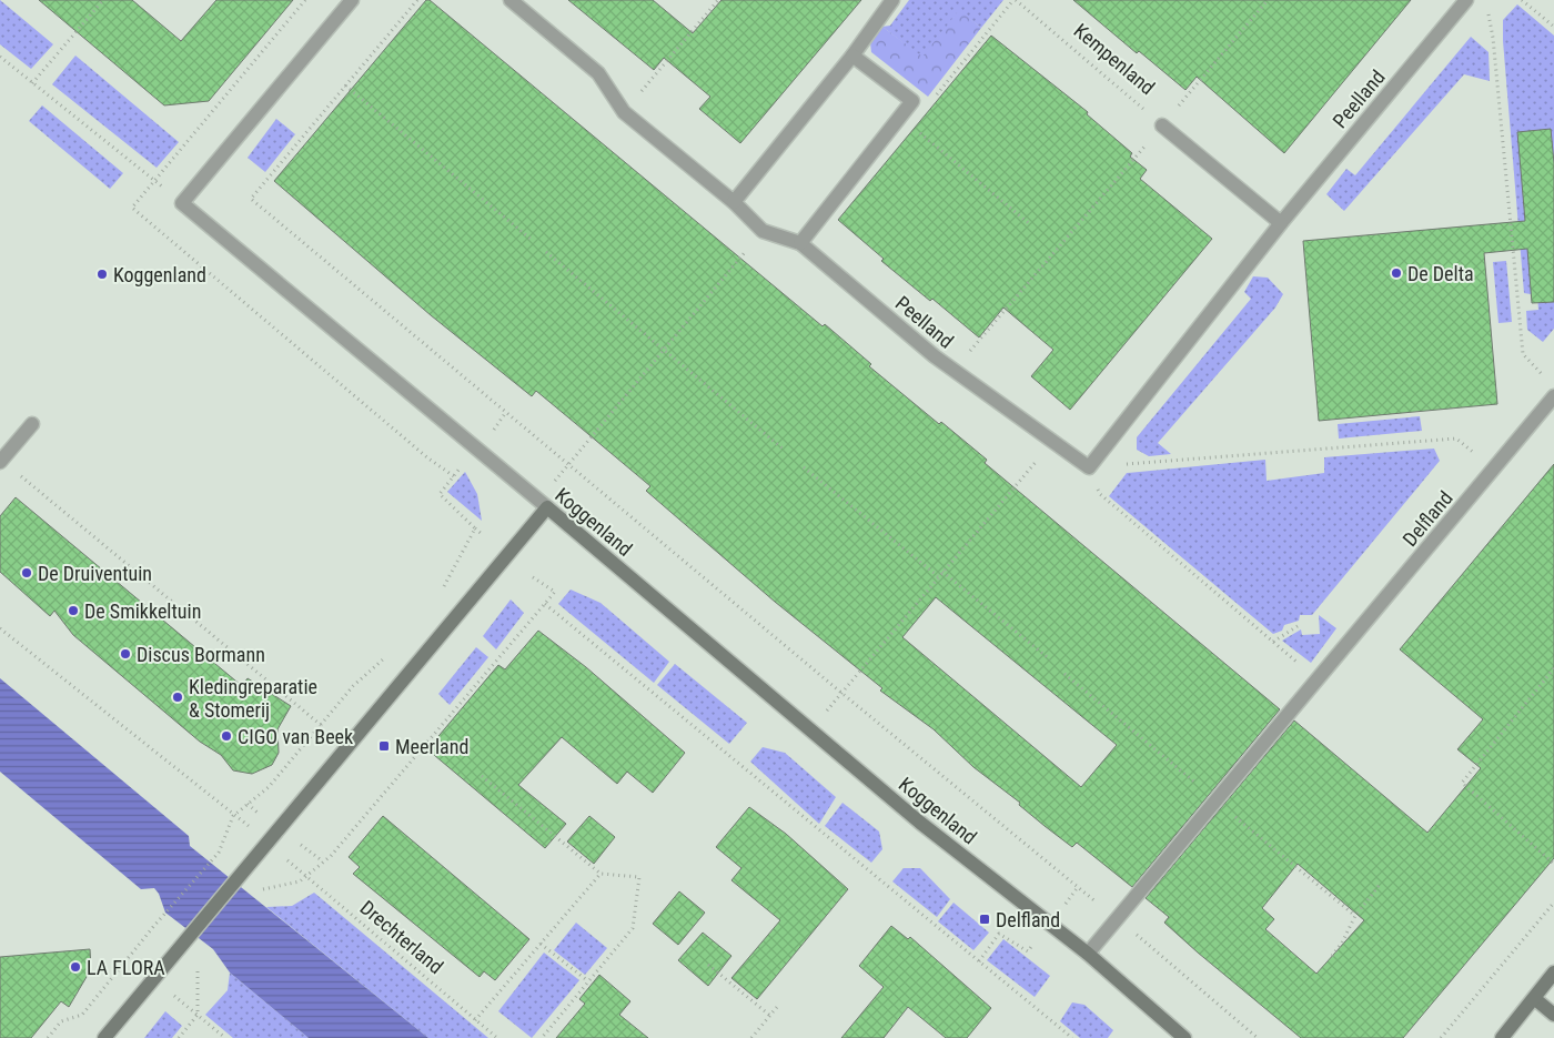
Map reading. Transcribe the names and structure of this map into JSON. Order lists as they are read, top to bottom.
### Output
{
  "streets": {
    "street": ["Peelland", "Delfland", "Koggenland"],
    "path": ["Kempenland", "Drechterland"]
  },
  "crossings": [
    ["Delfland", "Koggenland"]
  ],
  "places": {
    "other": [
      "De Delta",
      "Koggenland",
      "De Druiventuin",
      "De Smikkeltuin",
      "Discus Bormann",
      "Kledingreparatie & Stomerij",
      "CIGO van Beek",
      "LA FLORA"
    ],
    "transit": ["Meerland", "Delfland"]
  }
}
